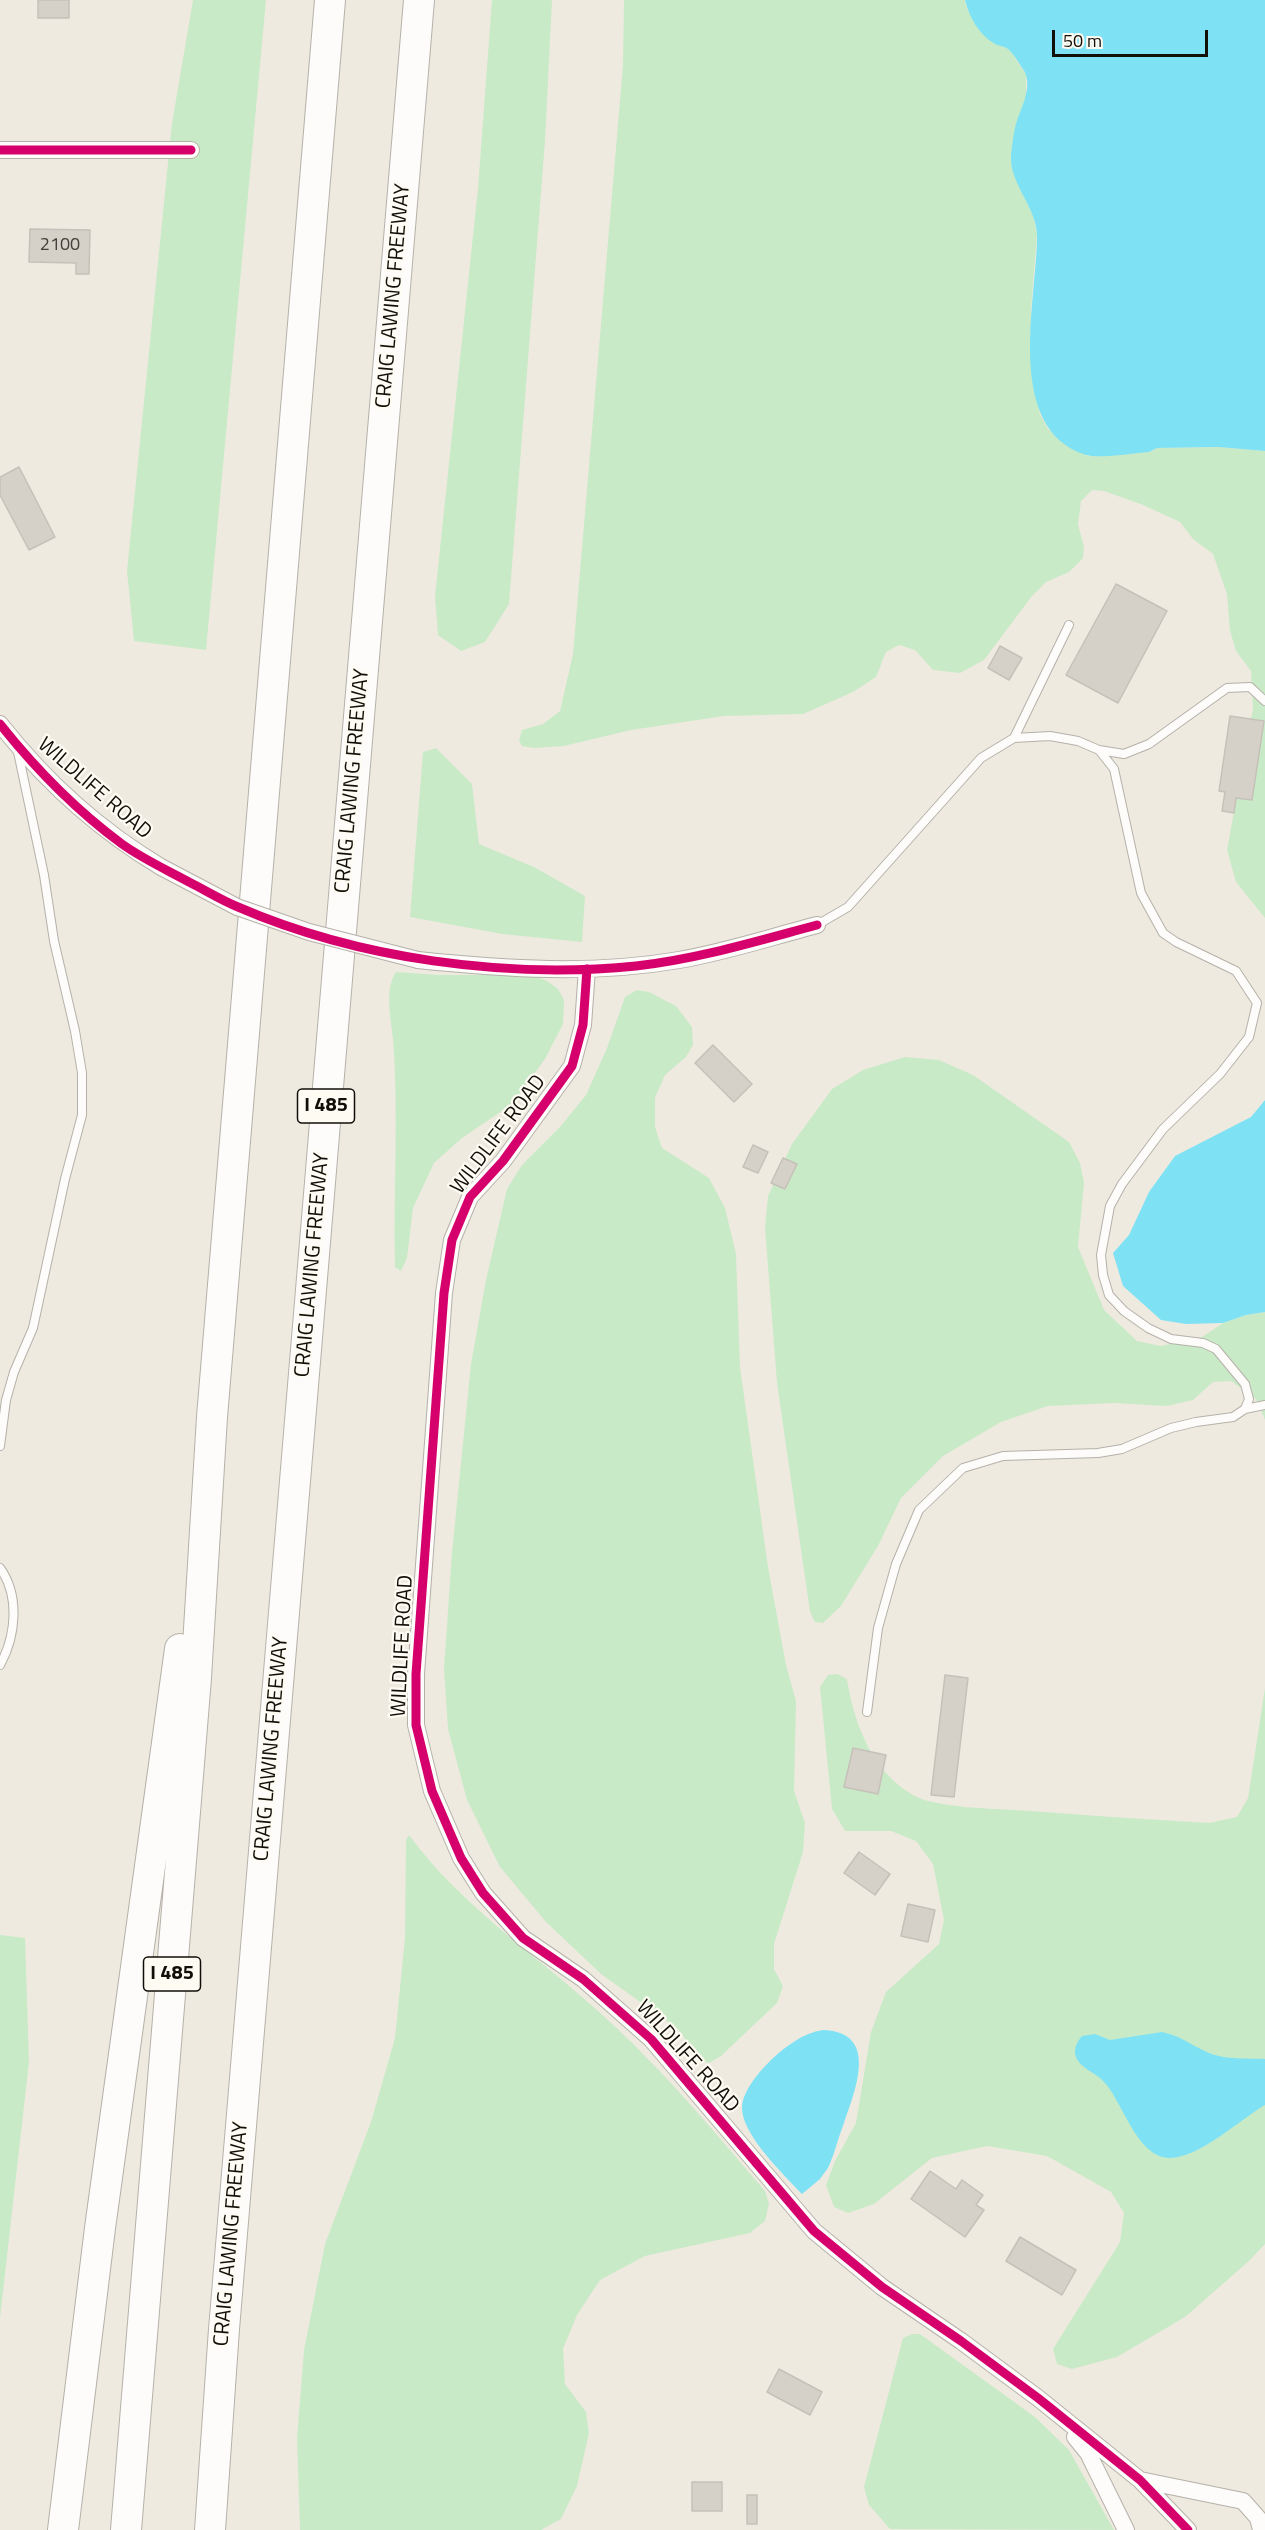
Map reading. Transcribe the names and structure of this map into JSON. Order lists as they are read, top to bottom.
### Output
{
  "streets": {
    "highway": ["CRAIG LAWING FREEWAY", "I 485"],
    "street": ["WILDLIFE ROAD"]
  },
  "house_numbers": ["2100"],
  "scale_bar": "50 m"
}
